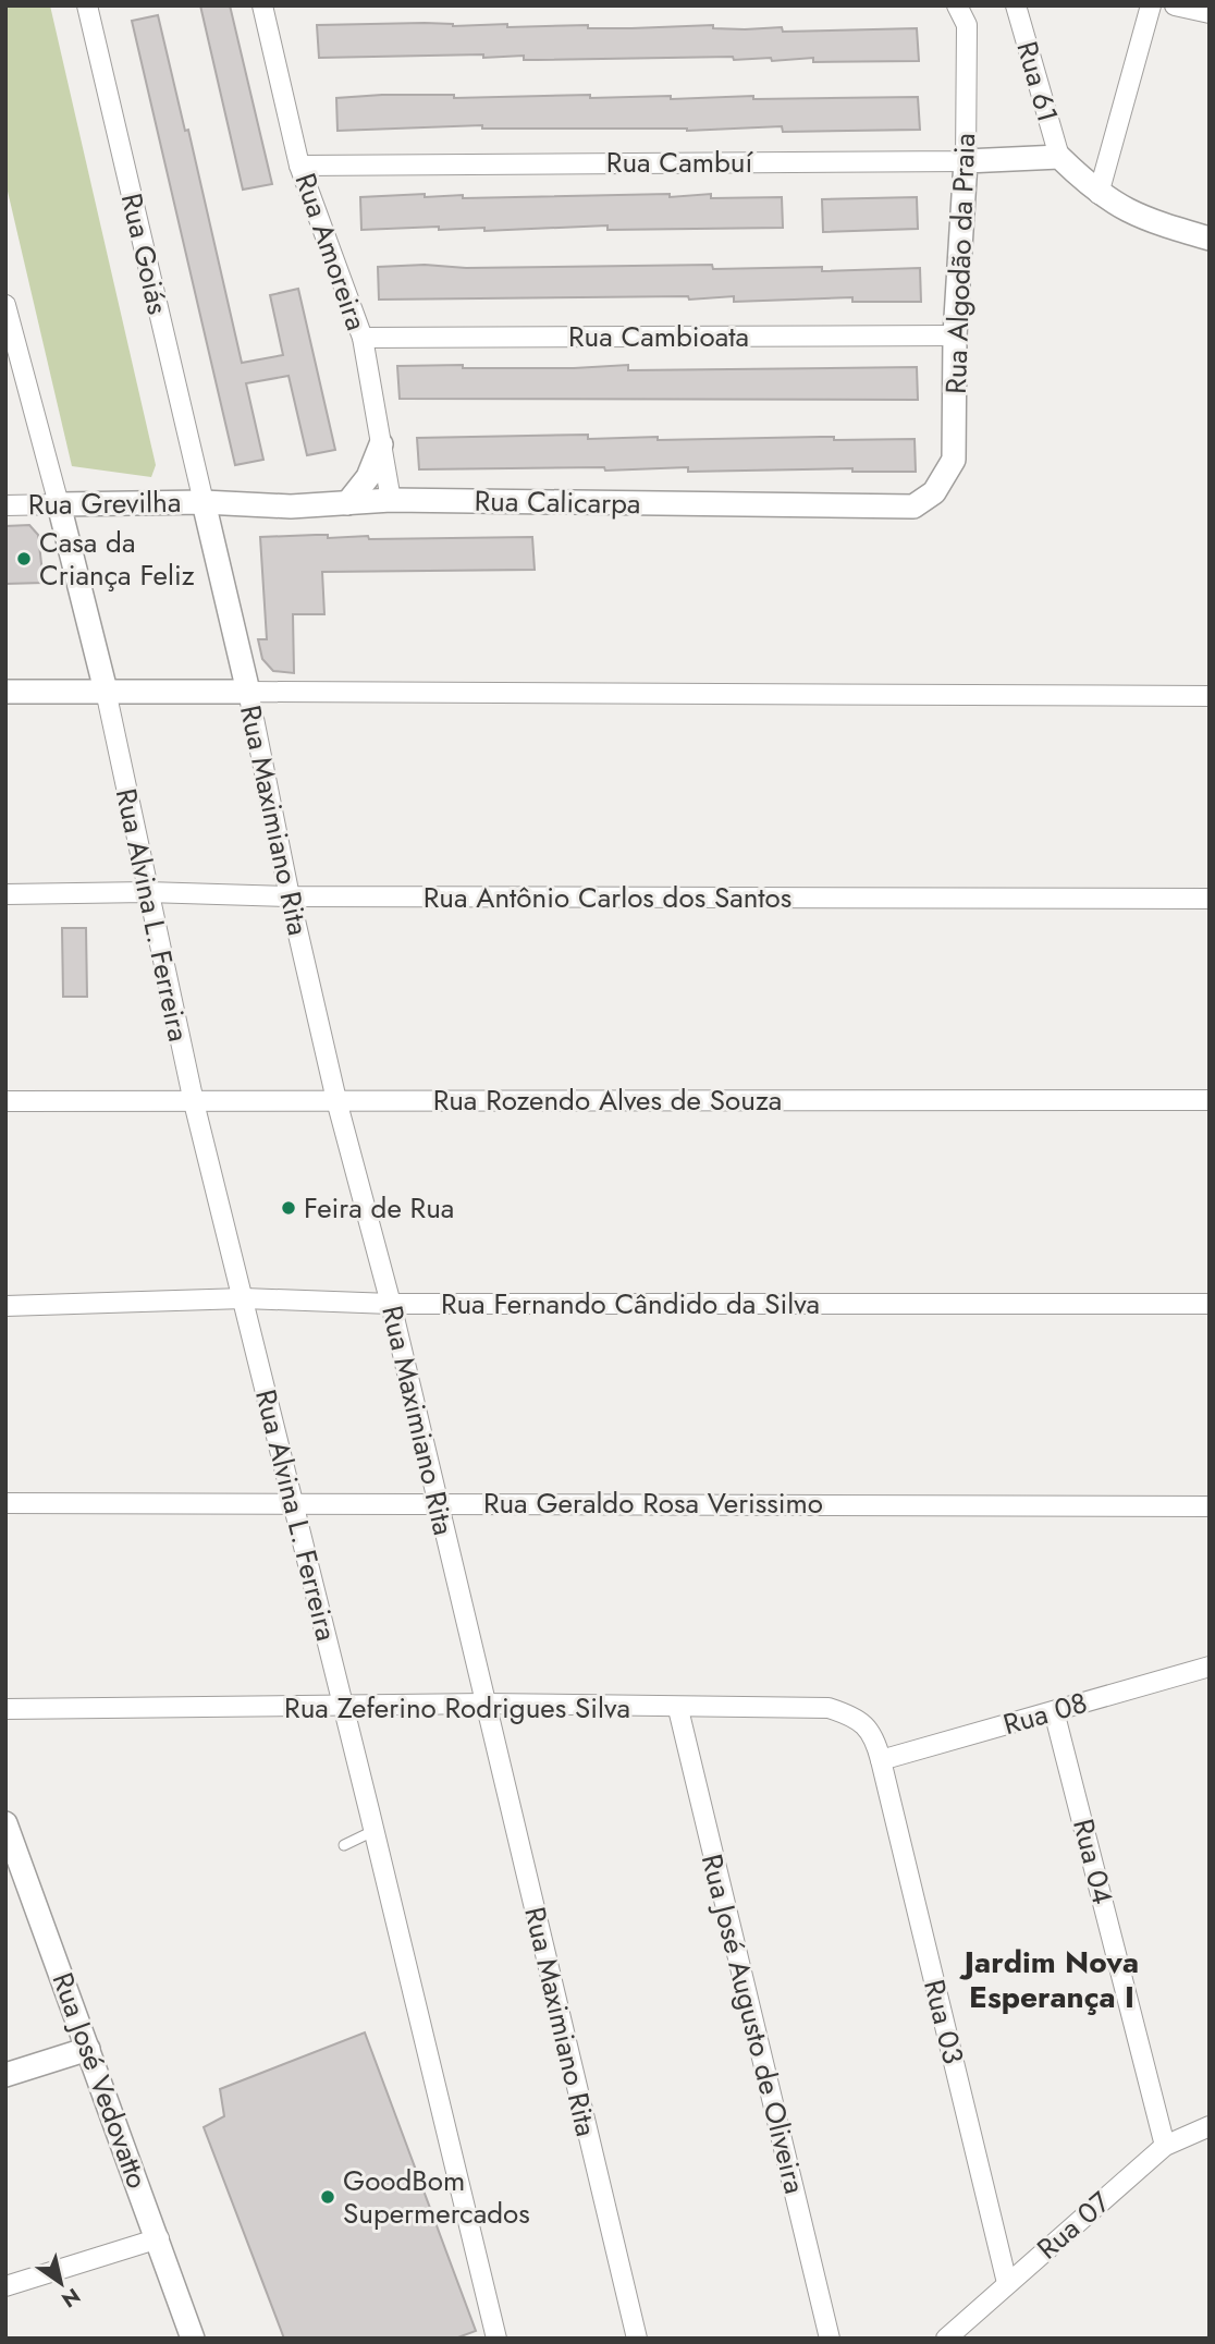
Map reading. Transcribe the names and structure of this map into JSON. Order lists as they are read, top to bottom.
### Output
{
  "streets": {
    "street": [
      "Rua 61",
      "Rua Cambuí",
      "Rua Amoreira",
      "Rua Goiás",
      "Rua Algodão da Praia",
      "Rua Cambioata",
      "Rua Calicarpa",
      "Rua Grevilha",
      "Rua Maximiano Rita",
      "Rua Antônio Carlos dos Santos",
      "Rua Alvina L. Ferreira",
      "Rua Rozendo Alves de Souza",
      "Rua Fernando Cândido da Silva",
      "Rua Geraldo Rosa Verissimo",
      "Rua Zeferino Rodrigues Silva",
      "Rua 08",
      "Rua 04",
      "Rua 03",
      "Rua José Augusto de Oliveira",
      "Rua José Vedovatto",
      "Rua 07"
    ]
  },
  "crossings": [
    ["Rua 61", "Rua Cambuí"],
    ["Rua Cambuí", "Rua Amoreira"],
    ["Rua Cambuí", "Rua Algodão da Praia"],
    ["Rua Amoreira", "Rua Cambioata"],
    ["Rua Amoreira", "Rua Calicarpa"],
    ["Rua Goiás", "Rua Calicarpa"],
    ["Rua Goiás", "Rua Grevilha"],
    ["Rua Goiás", "Rua Maximiano Rita"],
    ["Rua Algodão da Praia", "Rua Cambioata"],
    ["Rua Algodão da Praia", "Rua Calicarpa"],
    ["Rua Calicarpa", "Rua Grevilha"],
    ["Rua Calicarpa", "Rua Maximiano Rita"],
    ["Rua Grevilha", "Rua Maximiano Rita"],
    ["Rua Maximiano Rita", "Rua Antônio Carlos dos Santos"],
    ["Rua Maximiano Rita", "Rua Rozendo Alves de Souza"],
    ["Rua Maximiano Rita", "Rua Fernando Cândido da Silva"],
    ["Rua Maximiano Rita", "Rua Geraldo Rosa Verissimo"],
    ["Rua Maximiano Rita", "Rua Zeferino Rodrigues Silva"],
    ["Rua Antônio Carlos dos Santos", "Rua Alvina L. Ferreira"],
    ["Rua Alvina L. Ferreira", "Rua Rozendo Alves de Souza"],
    ["Rua Alvina L. Ferreira", "Rua Fernando Cândido da Silva"],
    ["Rua Alvina L. Ferreira", "Rua Geraldo Rosa Verissimo"],
    ["Rua Alvina L. Ferreira", "Rua Zeferino Rodrigues Silva"],
    ["Rua Zeferino Rodrigues Silva", "Rua 08"],
    ["Rua Zeferino Rodrigues Silva", "Rua 03"],
    ["Rua Zeferino Rodrigues Silva", "Rua José Augusto de Oliveira"],
    ["Rua 08", "Rua 04"],
    ["Rua 08", "Rua 03"],
    ["Rua 04", "Rua 07"],
    ["Rua 03", "Rua 07"]
  ],
  "districts": ["Jardim Nova Esperança I"],
  "places": ["Casa da Criança Feliz", "Feira de Rua", "GoodBom Supermercados"],
  "north": "bottom right"
}
